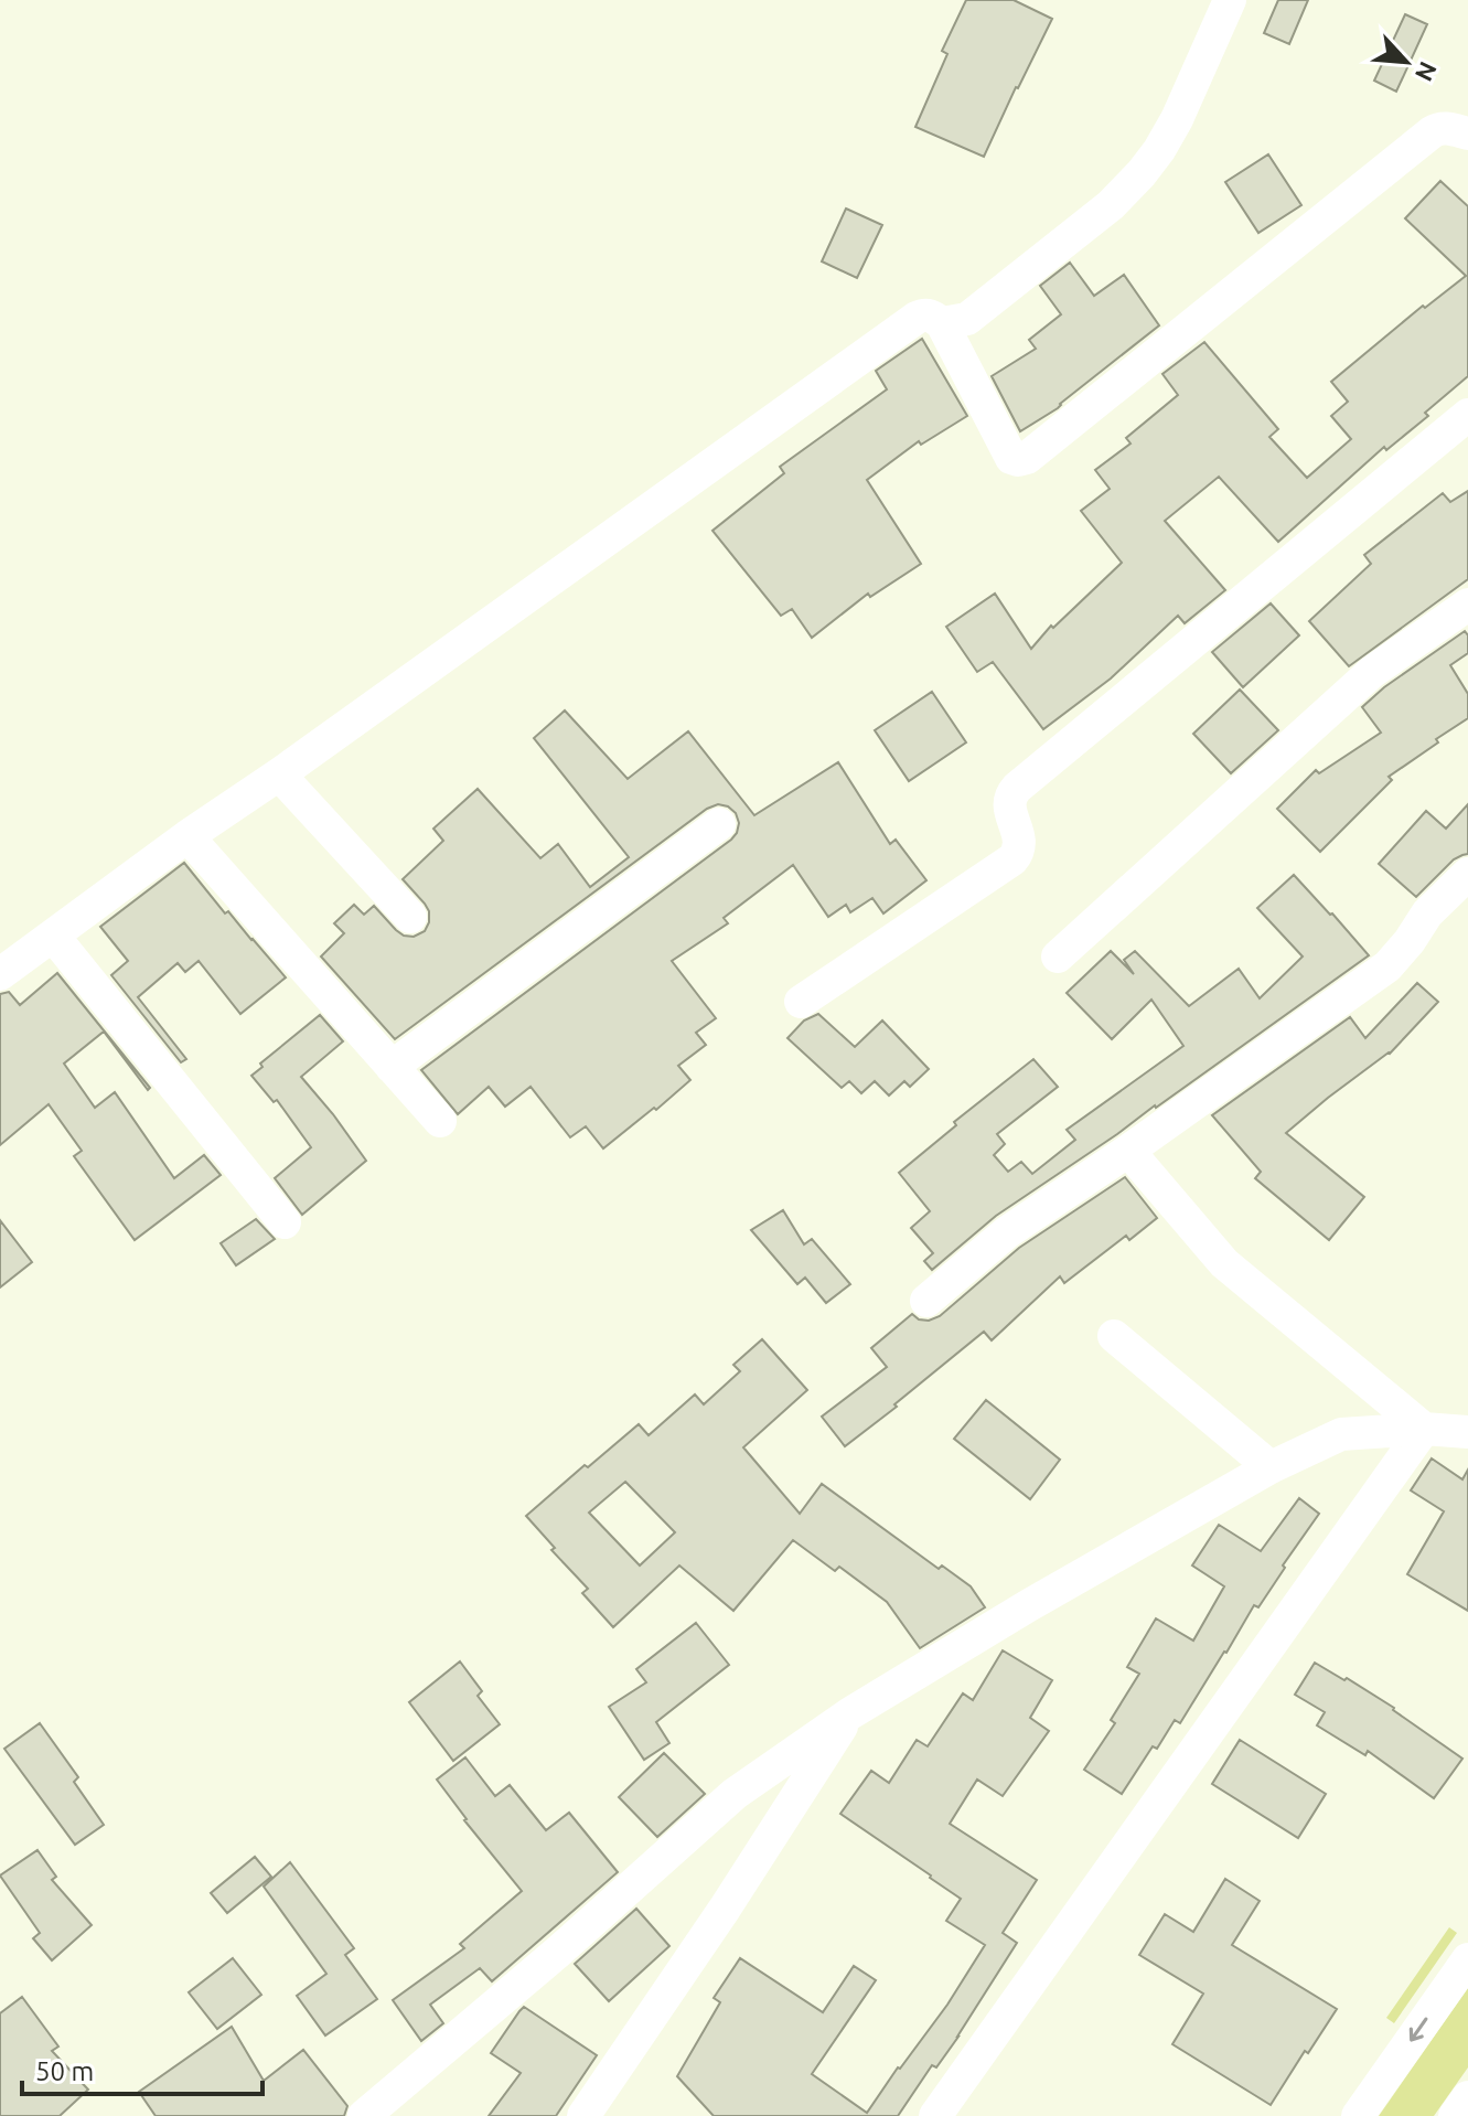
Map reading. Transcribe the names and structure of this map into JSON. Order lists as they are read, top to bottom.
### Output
{
  "scale_bar": "50 m",
  "north": "bottom right"
}
